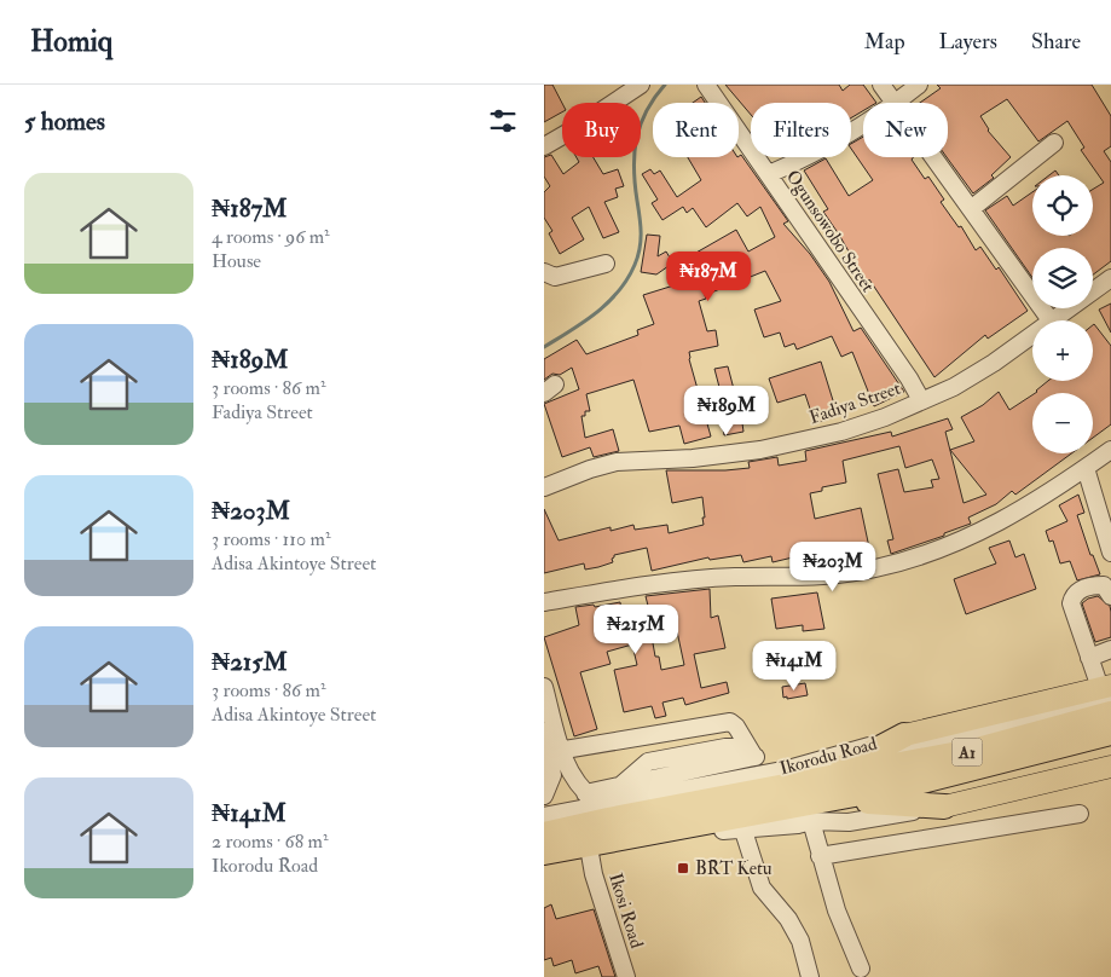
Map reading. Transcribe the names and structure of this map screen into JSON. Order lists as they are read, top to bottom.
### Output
{
  "streets": {
    "highway": ["A1", "Ikorodu Road"],
    "street": ["Ogunsowobo Street", "Fadiya Street", "Ikosi Road"]
  },
  "crossings": [
    ["Ogunsowobo Street", "Fadiya Street"]
  ],
  "places": {
    "transit": ["BRT Ketu"]
  },
  "page": {
    "header": "Homiq",
    "nav": ["Map", "Layers", "Share"],
    "heading": "5 homes",
    "chip": [
      "Buy",
      "Rent",
      "Filters",
      "New"
    ],
    "list": [
      {
        "name": "₦187M",
        "note": "4 rooms · 96 m² · House"
      },
      {
        "name": "₦189M",
        "note": "3 rooms · 86 m² · Fadiya Street"
      },
      {
        "name": "₦203M",
        "note": "3 rooms · 110 m² · Adisa Akintoye Street"
      },
      {
        "name": "₦215M",
        "note": "3 rooms · 86 m² · Adisa Akintoye Street"
      },
      {
        "name": "₦141M",
        "note": "2 rooms · 68 m² · Ikorodu Road"
      }
    ],
    "map_buttons": ["+", "−"],
    "price": [
      "₦187M",
      "₦189M",
      "₦203M",
      "₦215M",
      "₦141M"
    ]
  }
}
